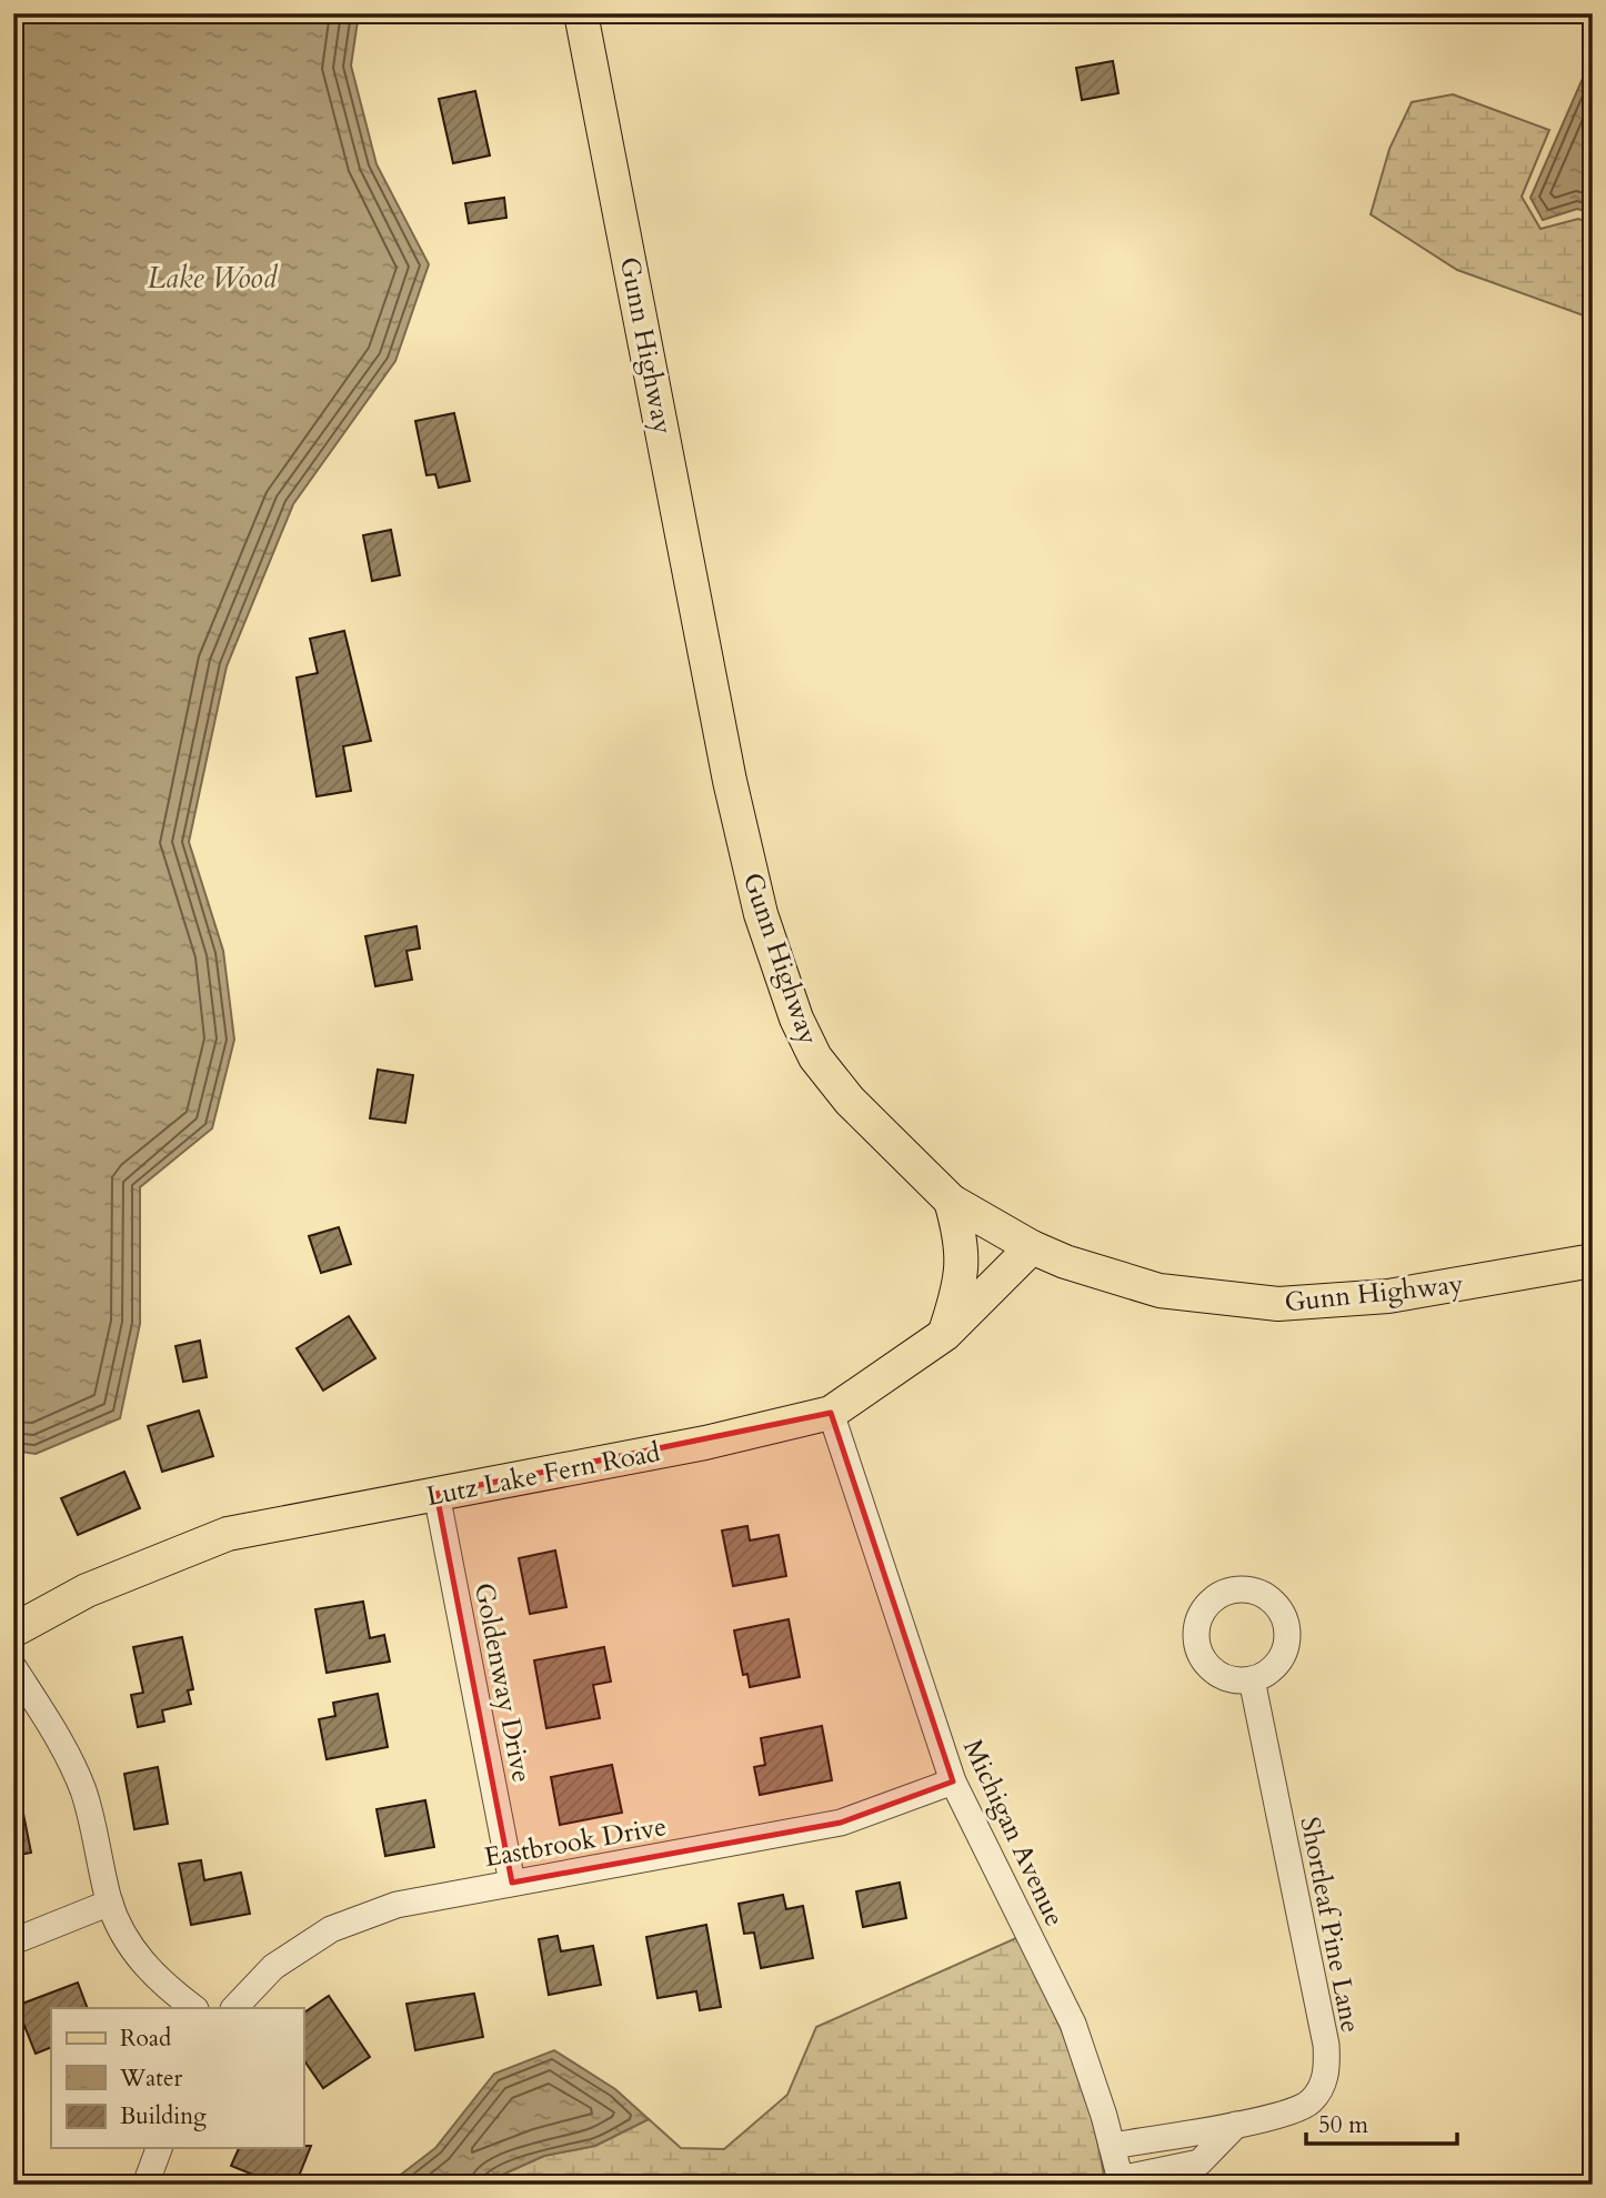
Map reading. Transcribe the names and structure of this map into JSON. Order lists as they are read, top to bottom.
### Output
{
  "streets": {
    "main road": ["Gunn Highway", "Lutz Lake Fern Road"],
    "street": [
      "Goldenway Drive",
      "Michigan Avenue",
      "Eastbrook Drive",
      "Shortleaf Pine Lane"
    ]
  },
  "crossings": [
    ["Gunn Highway", "Lutz Lake Fern Road"],
    ["Lutz Lake Fern Road", "Goldenway Drive"],
    ["Lutz Lake Fern Road", "Michigan Avenue"],
    ["Goldenway Drive", "Eastbrook Drive"],
    ["Michigan Avenue", "Eastbrook Drive"],
    ["Michigan Avenue", "Shortleaf Pine Lane"]
  ],
  "water": ["Lake Wood"],
  "legend": ["Road", "Water", "Building"],
  "scale_bar": "50 m"
}
